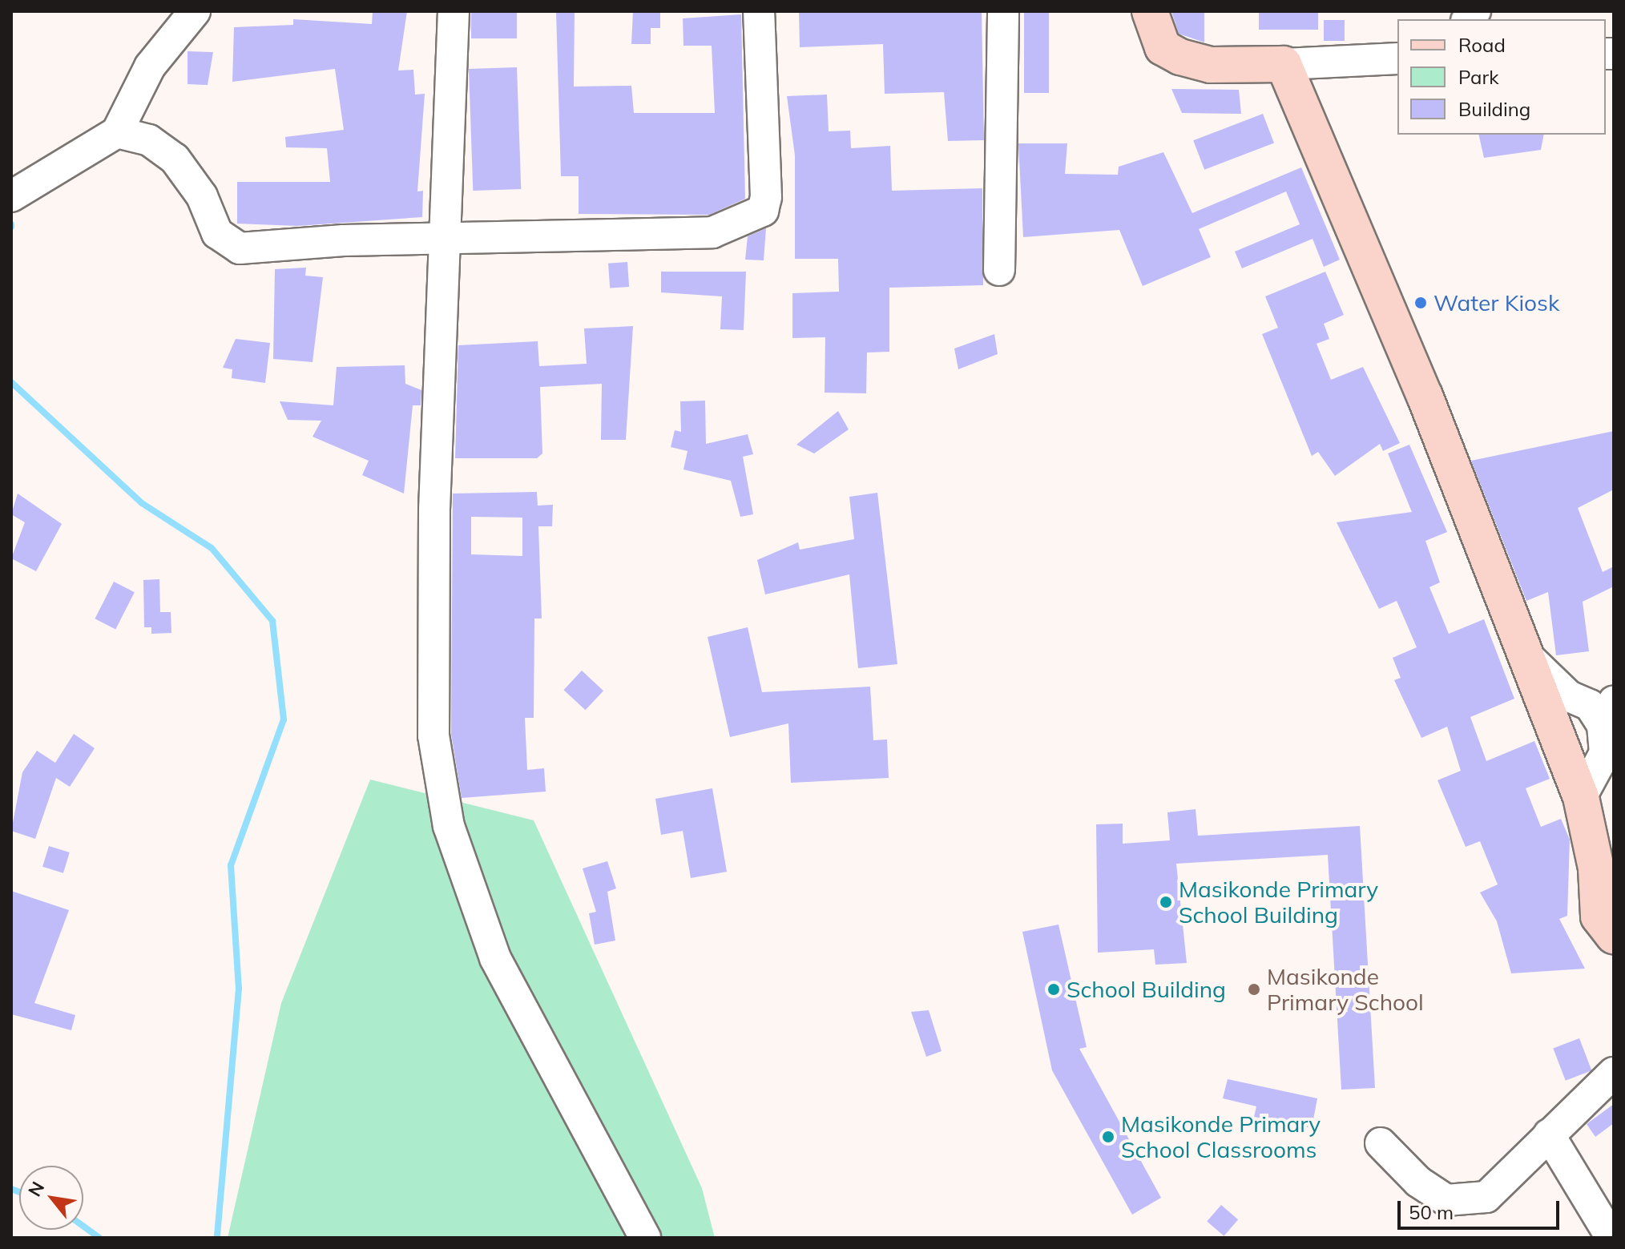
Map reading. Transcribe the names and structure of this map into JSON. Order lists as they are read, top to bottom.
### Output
{
  "places": [
    "Water Kiosk",
    "Masikonde Primary School Building",
    "School Building",
    "Masikonde Primary School",
    "Masikonde Primary School Classrooms"
  ],
  "legend": ["Road", "Park", "Building"],
  "scale_bar": "50 m",
  "north": "top left"
}
